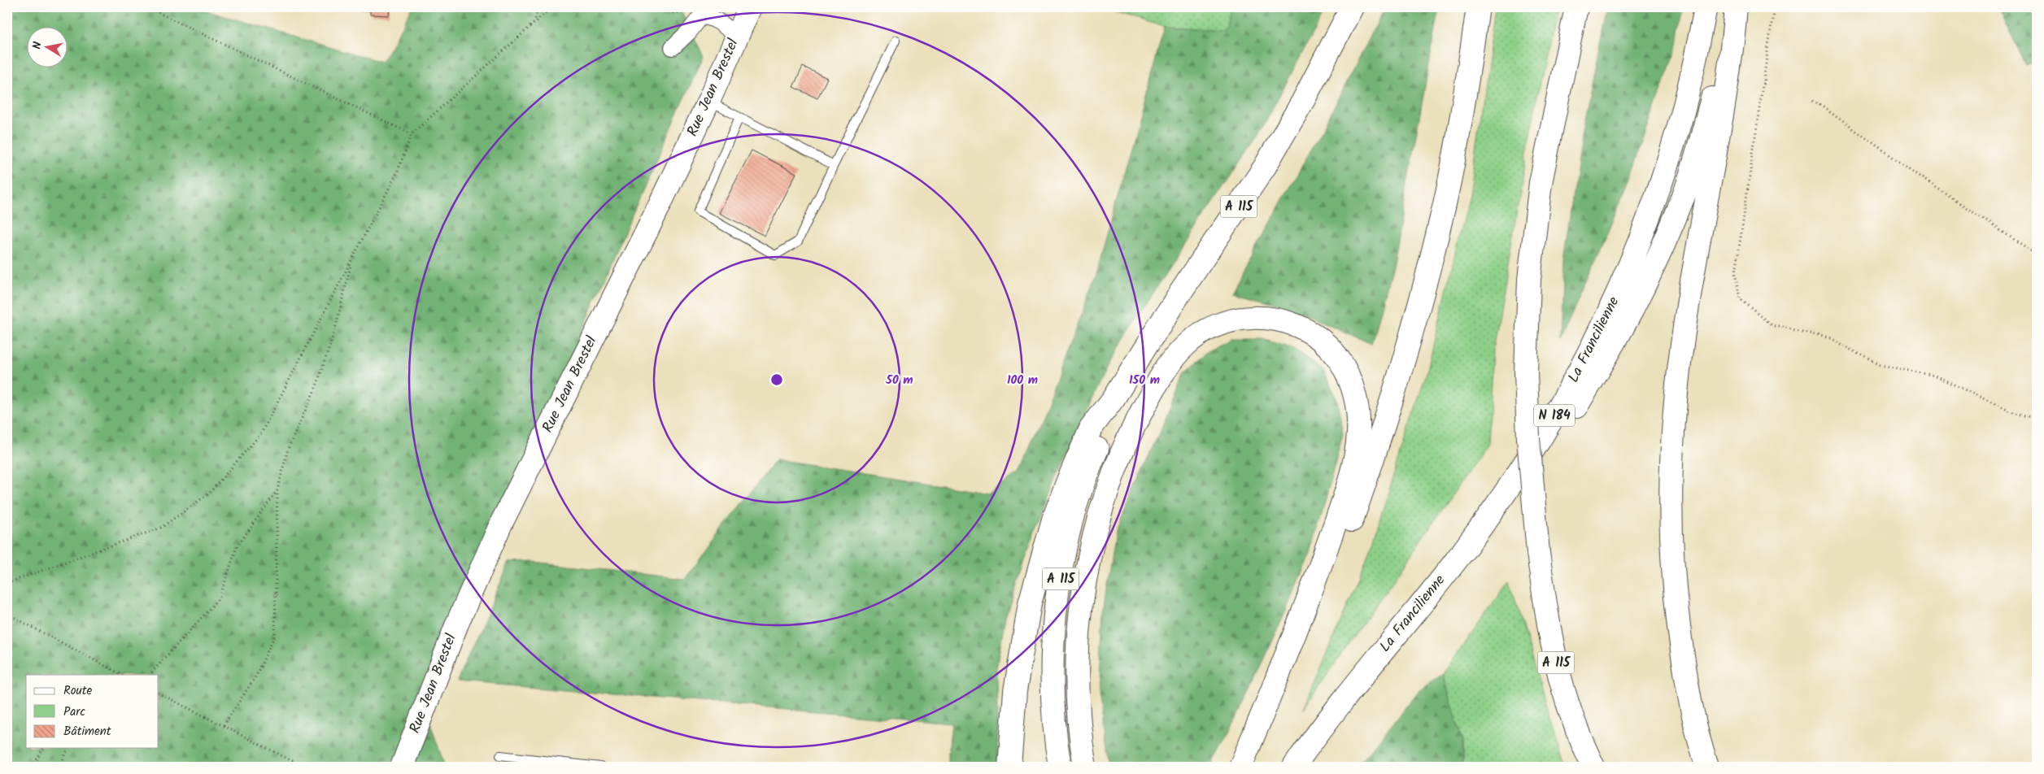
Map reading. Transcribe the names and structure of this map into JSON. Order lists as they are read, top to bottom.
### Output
{
  "streets": {
    "main road": [
      "Rue Jean Brestel",
      "A 115",
      "La Francilienne",
      "N 184"
    ]
  },
  "legend": ["Route", "Parc", "Bâtiment"],
  "north": "left",
  "rings": ["50 m", "100 m", "150 m"]
}
